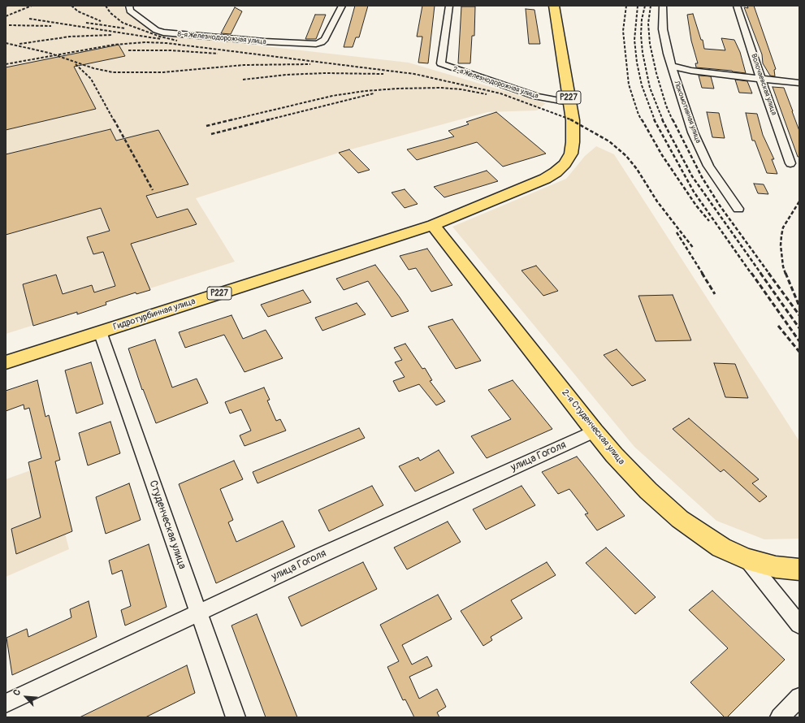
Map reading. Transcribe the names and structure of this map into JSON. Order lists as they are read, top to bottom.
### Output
{
  "streets": {
    "main road": ["Р227", "Гидротурбинная улица", "2-я Студенческая улица"],
    "street": [
      "8-я Железнодорожная улица",
      "2-я Железнодорожная улица",
      "Волочаевская улица",
      "Локомотивная улица",
      "улица Гоголя",
      "Студенческая улица"
    ]
  },
  "crossings": [
    ["2-я Железнодорожная улица", "Р227"],
    ["Р227", "Гидротурбинная улица"],
    ["Р227", "2-я Студенческая улица"],
    ["Гидротурбинная улица", "2-я Студенческая улица"],
    ["Гидротурбинная улица", "Студенческая улица"],
    ["2-я Студенческая улица", "улица Гоголя"],
    ["улица Гоголя", "Студенческая улица"]
  ],
  "north": "top left"
}
